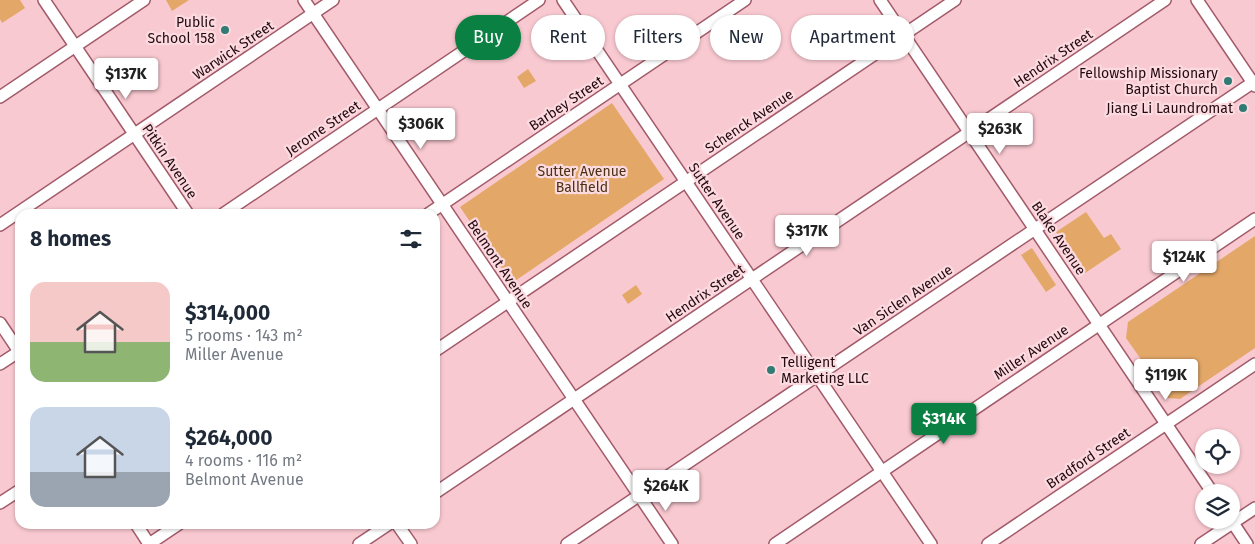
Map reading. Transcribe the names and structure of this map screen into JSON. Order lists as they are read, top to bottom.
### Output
{
  "streets": {
    "street": [
      "Warwick Street",
      "Hendrix Street",
      "Barbey Street",
      "Schenck Avenue",
      "Jerome Street",
      "Pitkin Avenue",
      "Sutter Avenue",
      "Blake Avenue",
      "Belmont Avenue",
      "Van Siclen Avenue",
      "Miller Avenue",
      "Bradford Street"
    ]
  },
  "crossings": [
    ["Warwick Street", "Pitkin Avenue"],
    ["Warwick Street", "Belmont Avenue"],
    ["Hendrix Street", "Sutter Avenue"],
    ["Hendrix Street", "Blake Avenue"],
    ["Hendrix Street", "Belmont Avenue"],
    ["Barbey Street", "Sutter Avenue"],
    ["Barbey Street", "Belmont Avenue"],
    ["Schenck Avenue", "Sutter Avenue"],
    ["Schenck Avenue", "Belmont Avenue"],
    ["Jerome Street", "Belmont Avenue"],
    ["Sutter Avenue", "Van Siclen Avenue"],
    ["Sutter Avenue", "Miller Avenue"],
    ["Blake Avenue", "Van Siclen Avenue"],
    ["Blake Avenue", "Miller Avenue"],
    ["Blake Avenue", "Bradford Street"],
    ["Belmont Avenue", "Van Siclen Avenue"]
  ],
  "parks": ["Sutter Avenue Ballfield"],
  "places": [
    "Public School 158",
    "Fellowship Missionary Baptist Church",
    "Jiang Li Laundromat",
    "Telligent Marketing LLC"
  ],
  "page": {
    "chip": [
      "Buy",
      "Rent",
      "Filters",
      "New",
      "Apartment"
    ],
    "price": [
      "$137K",
      "$306K",
      "$263K",
      "$317K",
      "$124K",
      "$119K",
      "$314K",
      "$264K"
    ],
    "heading": "8 homes",
    "list": [
      {
        "name": "$314,000",
        "note": "5 rooms · 143 m² · Miller Avenue"
      },
      {
        "name": "$264,000",
        "note": "4 rooms · 116 m² · Belmont Avenue"
      }
    ]
  }
}
